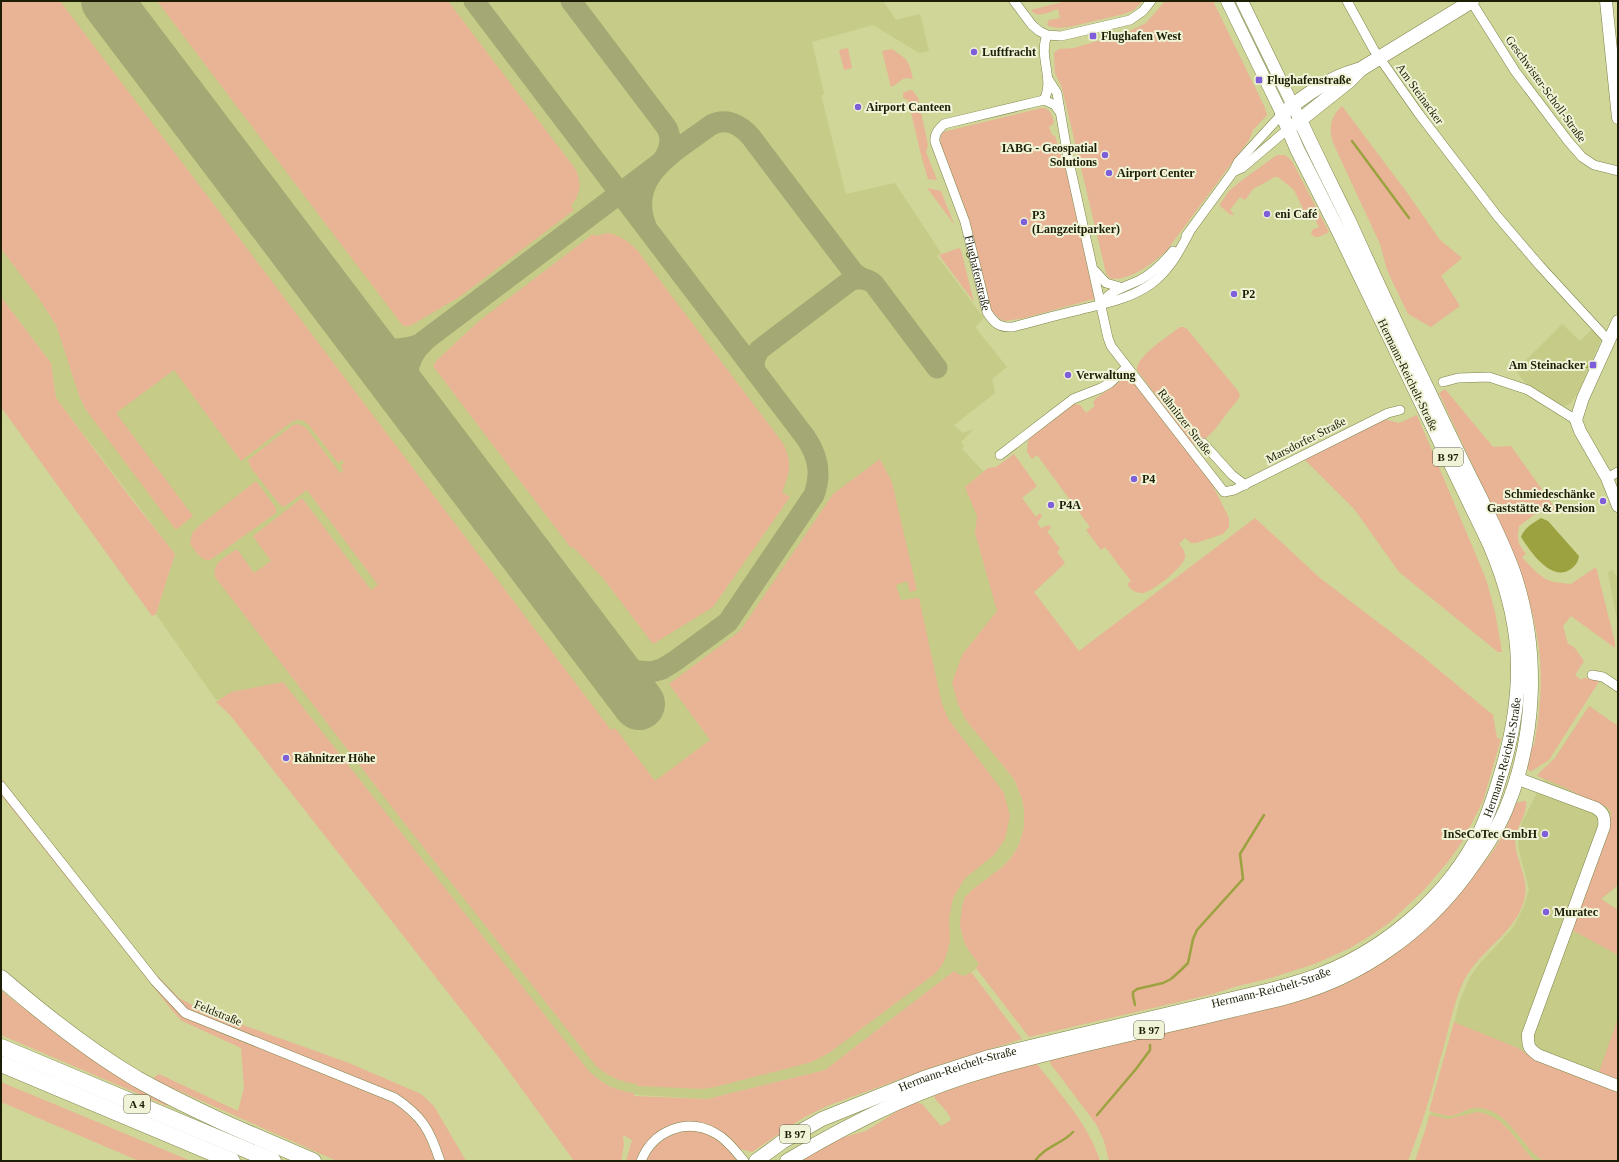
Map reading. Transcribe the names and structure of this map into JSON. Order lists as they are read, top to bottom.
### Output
{
  "streets": {
    "highway": ["A 4"],
    "main road": ["Flughafenstraße", "Hermann-Reichelt-Straße", "B 97"],
    "street": [
      "Geschwister-Scholl-Straße",
      "Am Steinacker",
      "Rähnitzer Straße",
      "Marsdorfer Straße",
      "Feldstraße"
    ]
  },
  "crossings": [
    ["Geschwister-Scholl-Straße", "Flughafenstraße"],
    ["Am Steinacker", "Flughafenstraße"],
    ["Flughafenstraße", "Hermann-Reichelt-Straße"],
    ["Flughafenstraße", "Rähnitzer Straße"],
    ["Rähnitzer Straße", "Marsdorfer Straße"]
  ],
  "places": {
    "transit": ["Flughafen West", "Flughafenstraße", "Am Steinacker"],
    "other": [
      "Luftfracht",
      "Airport Canteen",
      "IABG - Geospatial Solutions",
      "Airport Center",
      "eni Café",
      "P3 (Langzeitparker)",
      "P2",
      "Verwaltung",
      "P4",
      "Schmiedeschänke Gaststätte & Pension",
      "P4A",
      "Rähnitzer Höhe",
      "InSeCoTec GmbH",
      "Muratec"
    ]
  }
}
